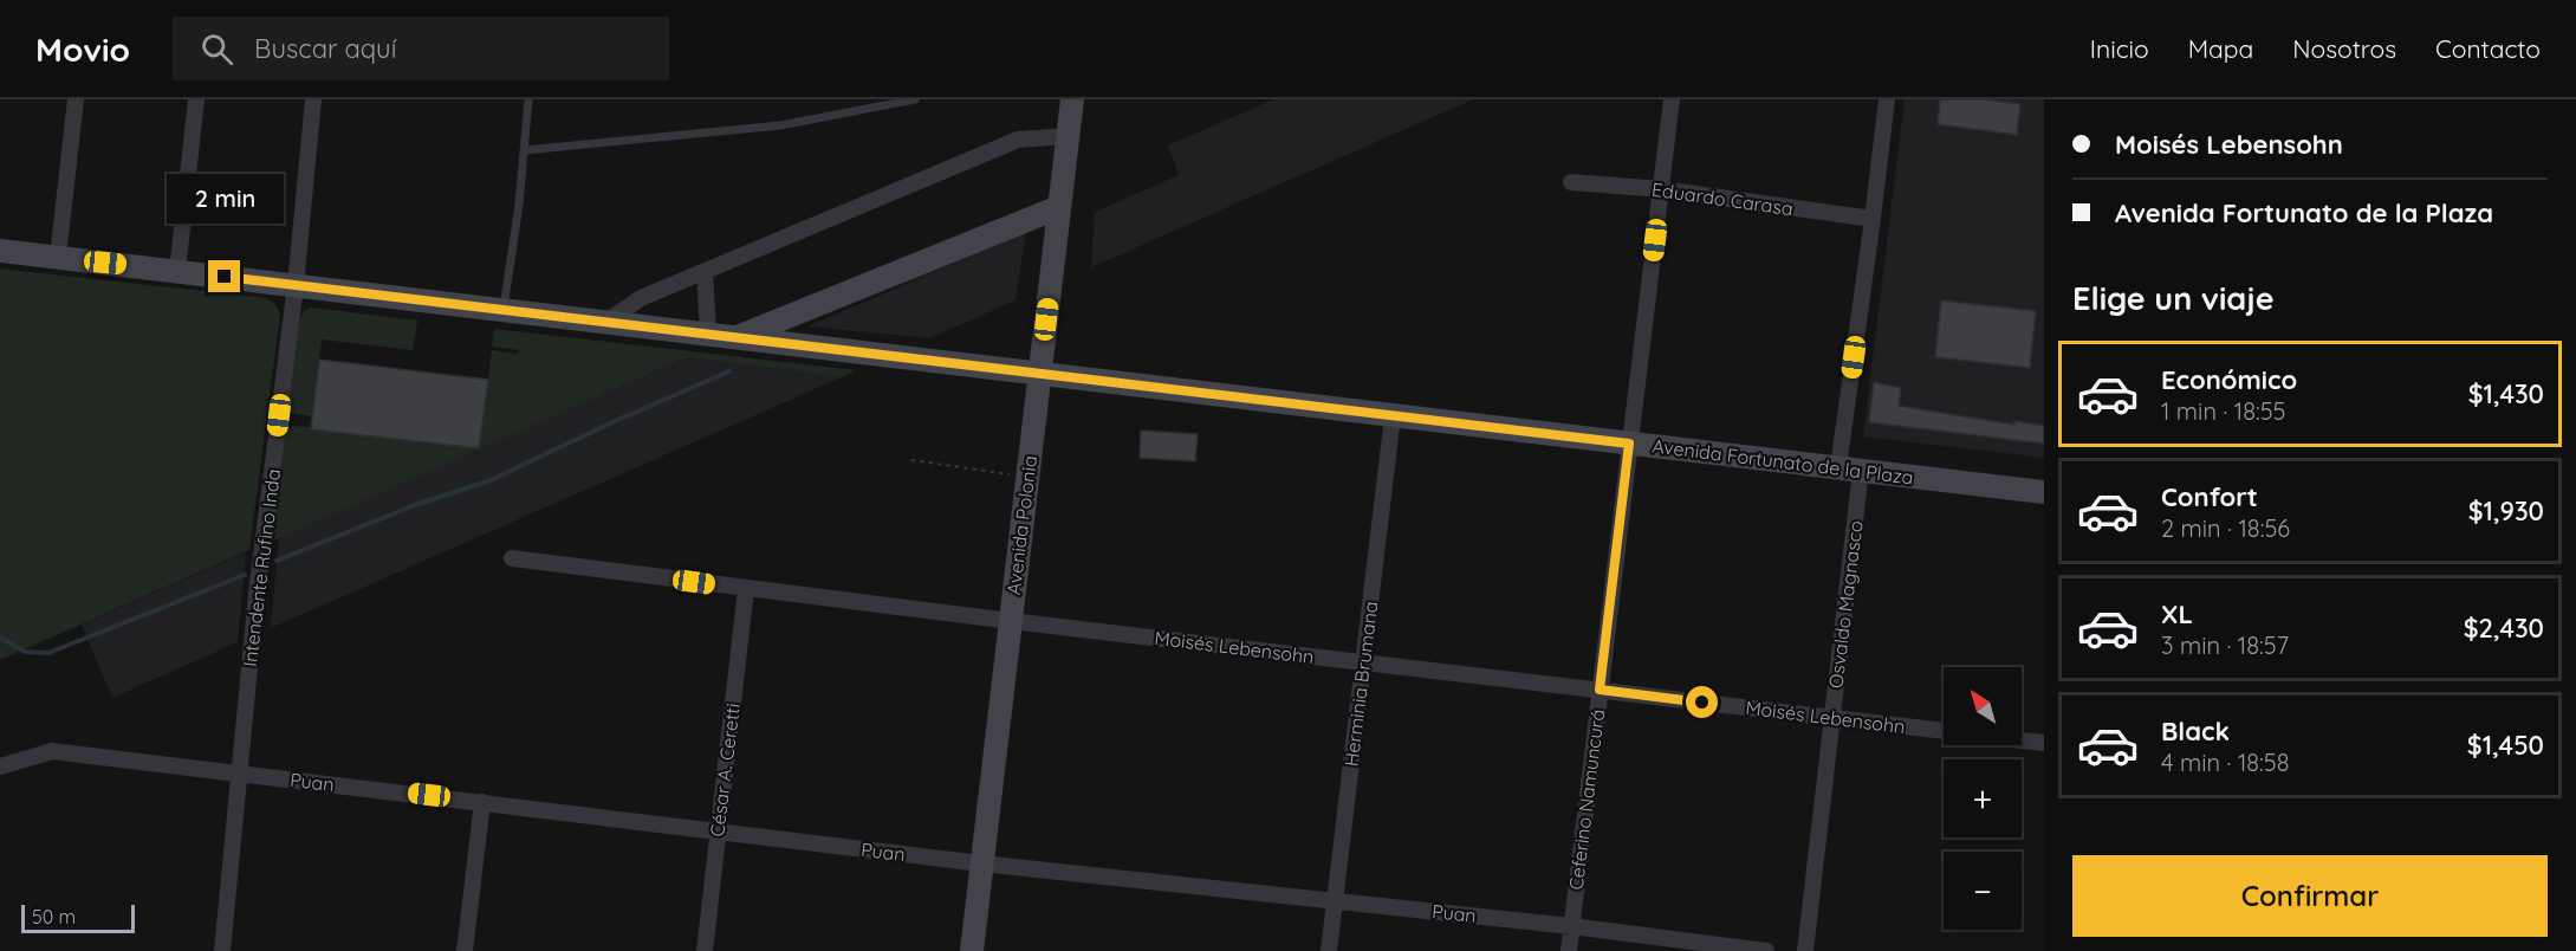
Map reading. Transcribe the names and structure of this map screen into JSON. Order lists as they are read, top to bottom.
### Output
{
  "streets": {
    "main road": ["Avenida Fortunato de la Plaza", "Avenida Polonia"],
    "street": [
      "Eduardo Carasa",
      "Intendente Rufino Inda",
      "Osvaldo Magnasco",
      "Moisés Lebensohn",
      "Herminia Brumana",
      "César A. Ceretti",
      "Puan",
      "Ceferino Namuncurá"
    ]
  },
  "crossings": [
    ["Eduardo Carasa", "Ceferino Namuncurá"],
    ["Avenida Fortunato de la Plaza", "Avenida Polonia"],
    ["Avenida Fortunato de la Plaza", "Intendente Rufino Inda"],
    ["Avenida Fortunato de la Plaza", "Osvaldo Magnasco"],
    ["Avenida Fortunato de la Plaza", "Herminia Brumana"],
    ["Avenida Fortunato de la Plaza", "Ceferino Namuncurá"],
    ["Avenida Polonia", "Moisés Lebensohn"],
    ["Avenida Polonia", "Puan"],
    ["Intendente Rufino Inda", "Puan"],
    ["Osvaldo Magnasco", "Moisés Lebensohn"],
    ["Moisés Lebensohn", "Herminia Brumana"],
    ["Moisés Lebensohn", "César A. Ceretti"],
    ["Moisés Lebensohn", "Ceferino Namuncurá"],
    ["Herminia Brumana", "Puan"],
    ["César A. Ceretti", "Puan"],
    ["Puan", "Ceferino Namuncurá"]
  ],
  "scale_bar": "50 m",
  "north": "top left",
  "page": {
    "header": "Movio",
    "search": "Buscar aquí",
    "nav": [
      "Inicio",
      "Mapa",
      "Nosotros",
      "Contacto"
    ],
    "banner": ["Moisés Lebensohn", "Avenida Fortunato de la Plaza"],
    "bubble": "2 min",
    "heading": "Elige un viaje",
    "list": [
      {
        "name": "Económico",
        "note": "1 min · 18:55",
        "value": "$1,430"
      },
      {
        "name": "Confort",
        "note": "2 min · 18:56",
        "value": "$1,930"
      },
      {
        "name": "XL",
        "note": "3 min · 18:57",
        "value": "$2,430"
      },
      {
        "name": "Black",
        "note": "4 min · 18:58",
        "value": "$1,450"
      }
    ],
    "map_buttons": ["+", "−"],
    "buttons": "Confirmar",
    "scale": "50 m"
  }
}
